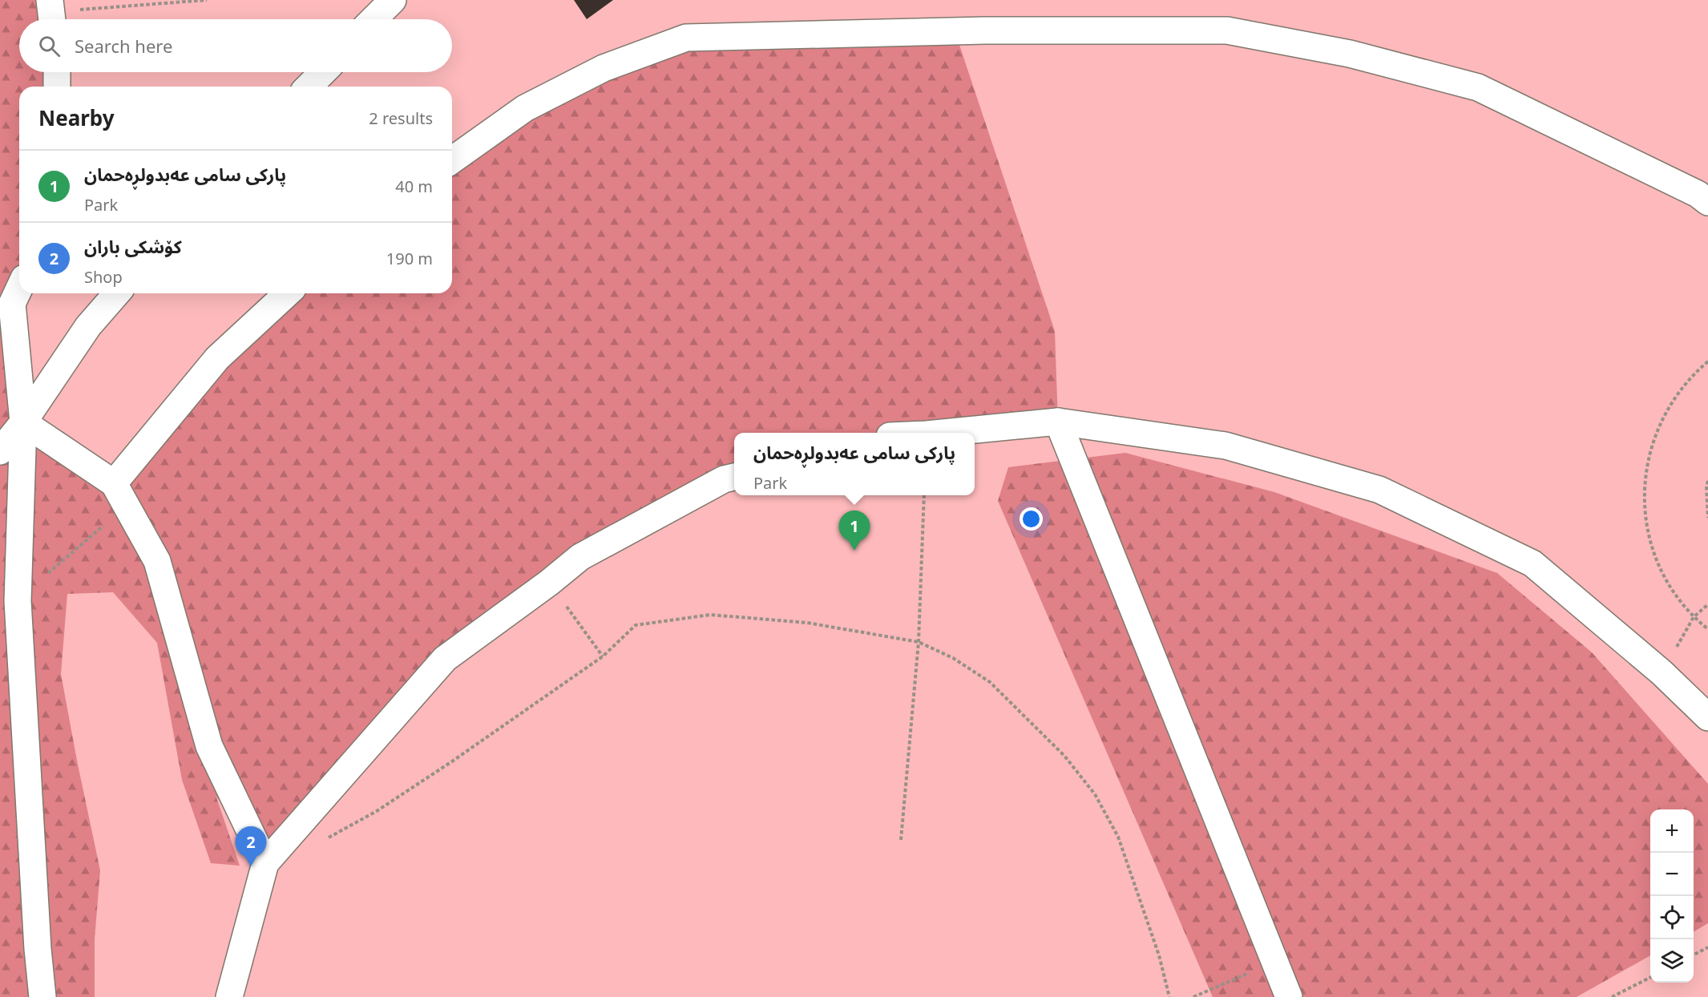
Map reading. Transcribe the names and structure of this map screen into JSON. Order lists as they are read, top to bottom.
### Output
{
  "page": {
    "search": "Search here",
    "heading": ["Nearby", "2 results"],
    "list": [
      {
        "mark": "1",
        "name": "پارکی سامی عەبدولڕەحمان",
        "note": "Park",
        "value": "40 m"
      },
      {
        "mark": "2",
        "name": "کۆشکی باران",
        "note": "Shop",
        "value": "190 m"
      }
    ],
    "popup": ["پارکی سامی عەبدولڕەحمان", "Park"],
    "pins": ["1", "2"],
    "map_buttons": ["+", "−"]
  }
}
